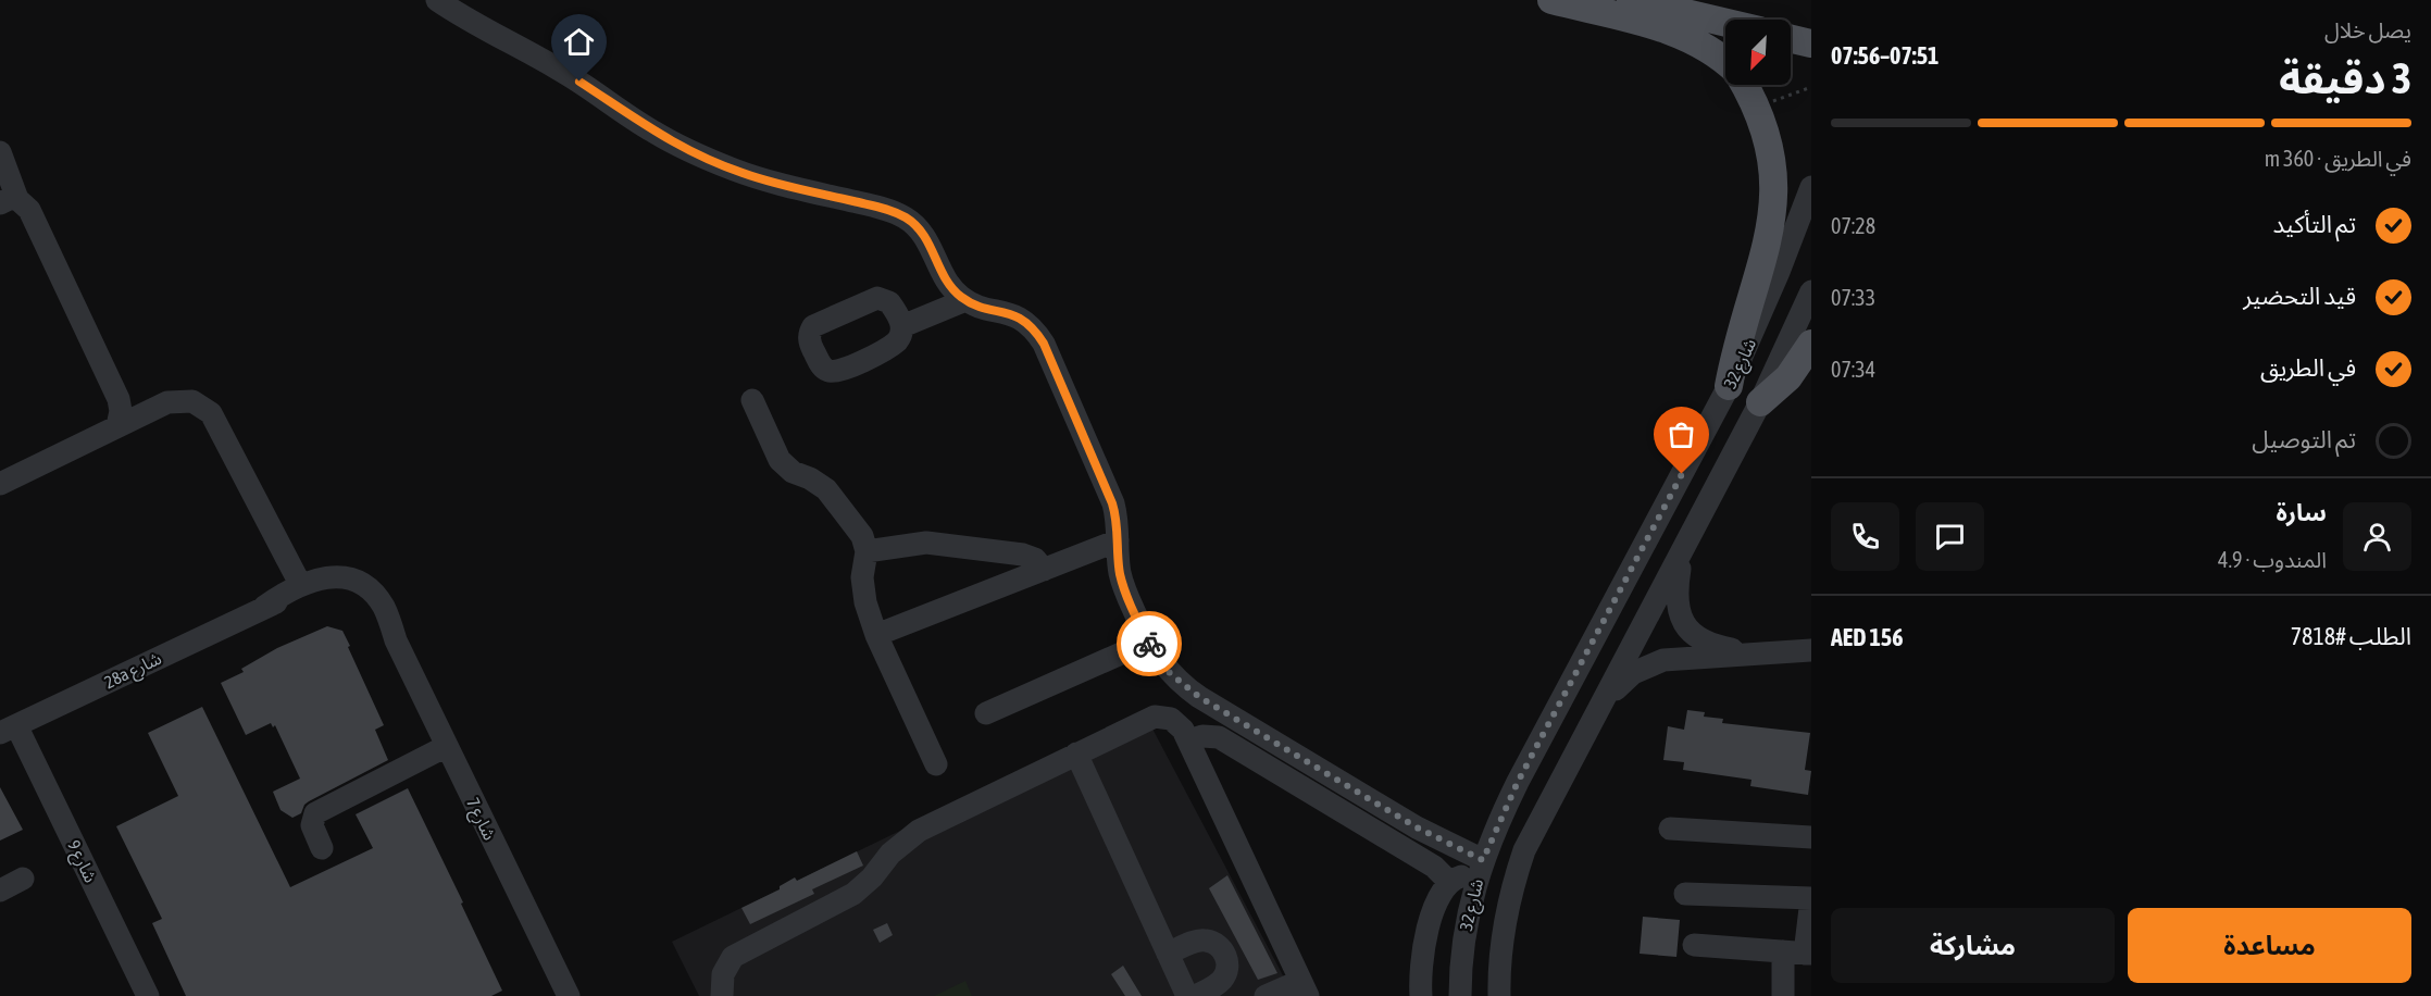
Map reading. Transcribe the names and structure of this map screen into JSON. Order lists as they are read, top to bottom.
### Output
{
  "streets": {
    "street": [
      "شارع 32",
      "28a شارع",
      "شارع 7",
      "شارع 9"
    ]
  },
  "crossings": [
    ["28a شارع", "شارع 7"],
    ["28a شارع", "شارع 9"]
  ],
  "north": "bottom left",
  "page": {
    "heading": ["3 دقيقة", "يصل خلال", "07:51–07:56"],
    "panel": [
      "سارة",
      "المندوب · 4.9",
      "الطلب #7818",
      "AED 156"
    ],
    "bar": "في الطريق · 360 m",
    "list": [
      ["تم التأكيد", "07:28"],
      ["قيد التحضير", "07:33"],
      ["في الطريق", "07:34"],
      "تم التوصيل"
    ],
    "buttons": ["مساعدة", "مشاركة"]
  }
}
